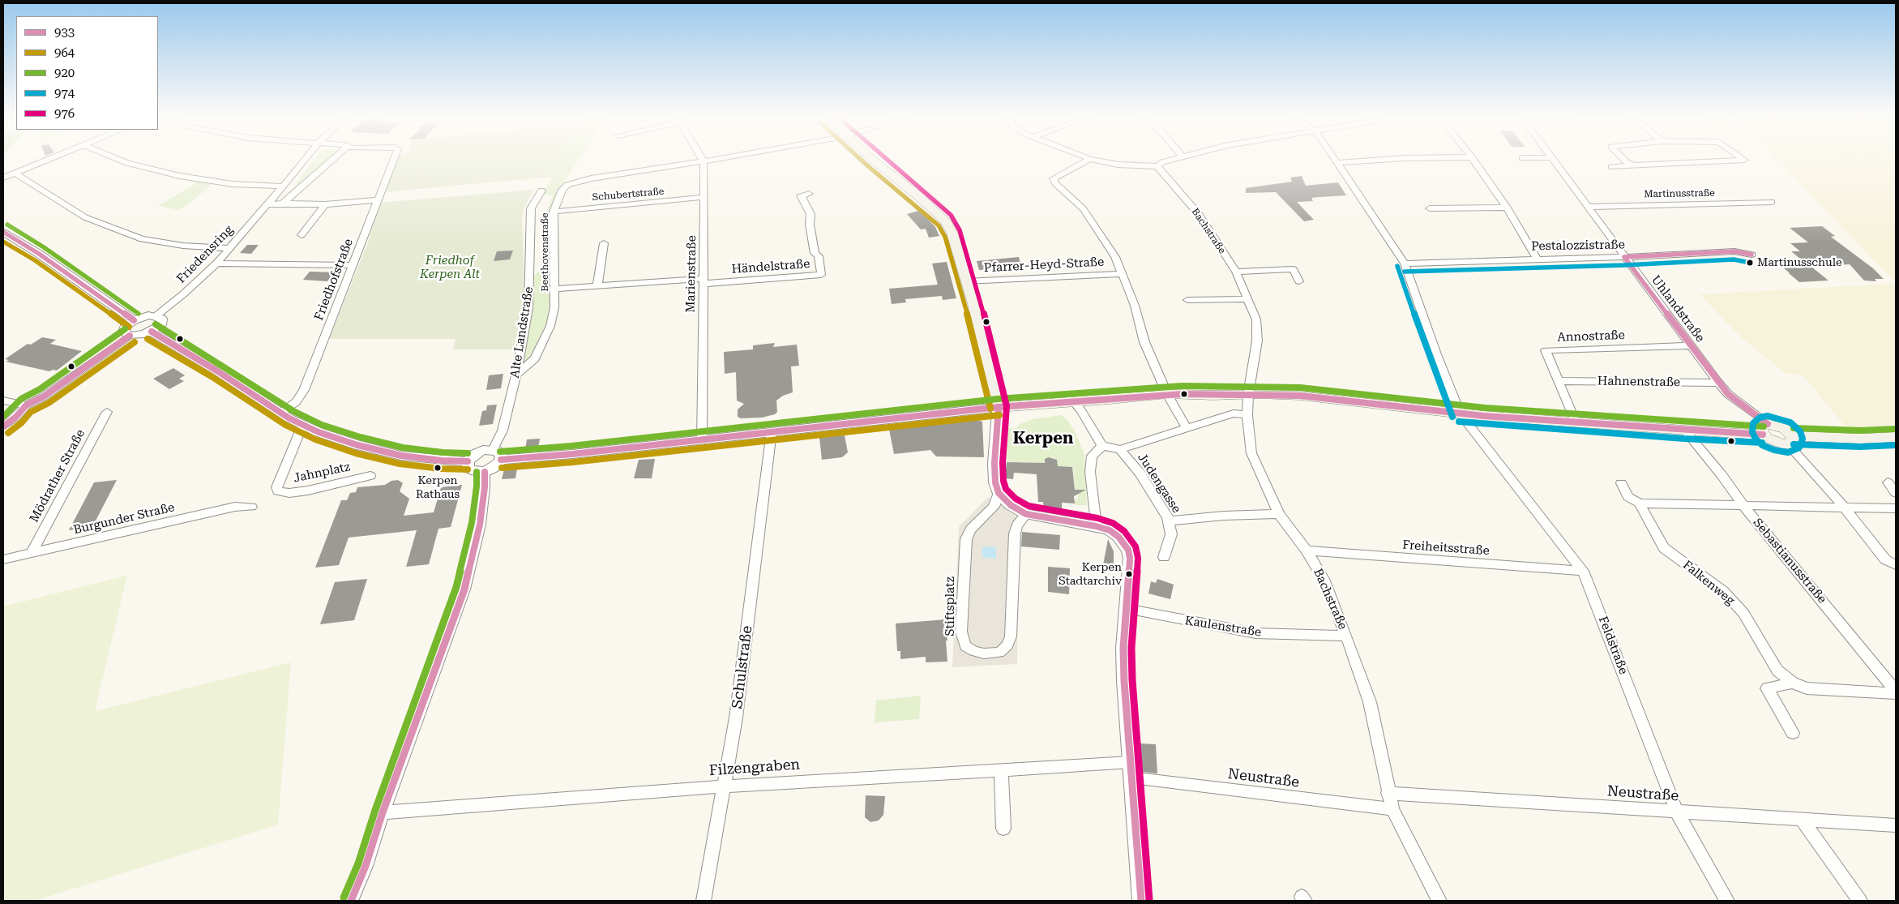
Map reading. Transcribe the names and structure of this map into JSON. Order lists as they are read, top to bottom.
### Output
{
  "streets": {
    "street": [
      "Martinusstraße",
      "Schubertstraße",
      "Bachstraße",
      "Pestalozzistraße",
      "Beethovenstraße",
      "Friedensring",
      "Pfarrer-Heyd-Straße",
      "Händelstraße",
      "Marienstraße",
      "Friedhofstraße",
      "Uhlandstraße",
      "Alte Landstraße",
      "Annostraße",
      "Hahnenstraße",
      "Jahnplatz",
      "Mödrather Straße",
      "Judengasse",
      "Burgunder Straße",
      "Freiheitsstraße",
      "Sebastianusstraße",
      "Falkenweg",
      "Stiftsplatz",
      "Kaulenstraße",
      "Feldstraße",
      "Schulstraße",
      "Filzengraben",
      "Neustraße"
    ]
  },
  "crossings": [
    ["Martinusstraße", "Uhlandstraße"],
    ["Schubertstraße", "Beethovenstraße"],
    ["Schubertstraße", "Marienstraße"],
    ["Bachstraße", "Freiheitsstraße"],
    ["Bachstraße", "Kaulenstraße"],
    ["Bachstraße", "Neustraße"],
    ["Pestalozzistraße", "Uhlandstraße"],
    ["Pestalozzistraße", "Feldstraße"],
    ["Beethovenstraße", "Marienstraße"],
    ["Beethovenstraße", "Alte Landstraße"],
    ["Händelstraße", "Marienstraße"],
    ["Uhlandstraße", "Annostraße"],
    ["Uhlandstraße", "Hahnenstraße"],
    ["Annostraße", "Hahnenstraße"],
    ["Mödrather Straße", "Burgunder Straße"],
    ["Freiheitsstraße", "Feldstraße"],
    ["Sebastianusstraße", "Falkenweg"],
    ["Feldstraße", "Neustraße"],
    ["Schulstraße", "Filzengraben"],
    ["Filzengraben", "Neustraße"]
  ],
  "districts": ["Kerpen"],
  "parks": ["Friedhof Kerpen Alt"],
  "places": ["Martinusschule", "Kerpen Rathaus", "Kerpen Stadtarchiv"],
  "lines": [
    "transit line 964",
    "transit line 976",
    "transit line 920",
    "transit line 933",
    "transit line 974"
  ],
  "legend": [
    "933",
    "964",
    "920",
    "974",
    "976"
  ]
}
